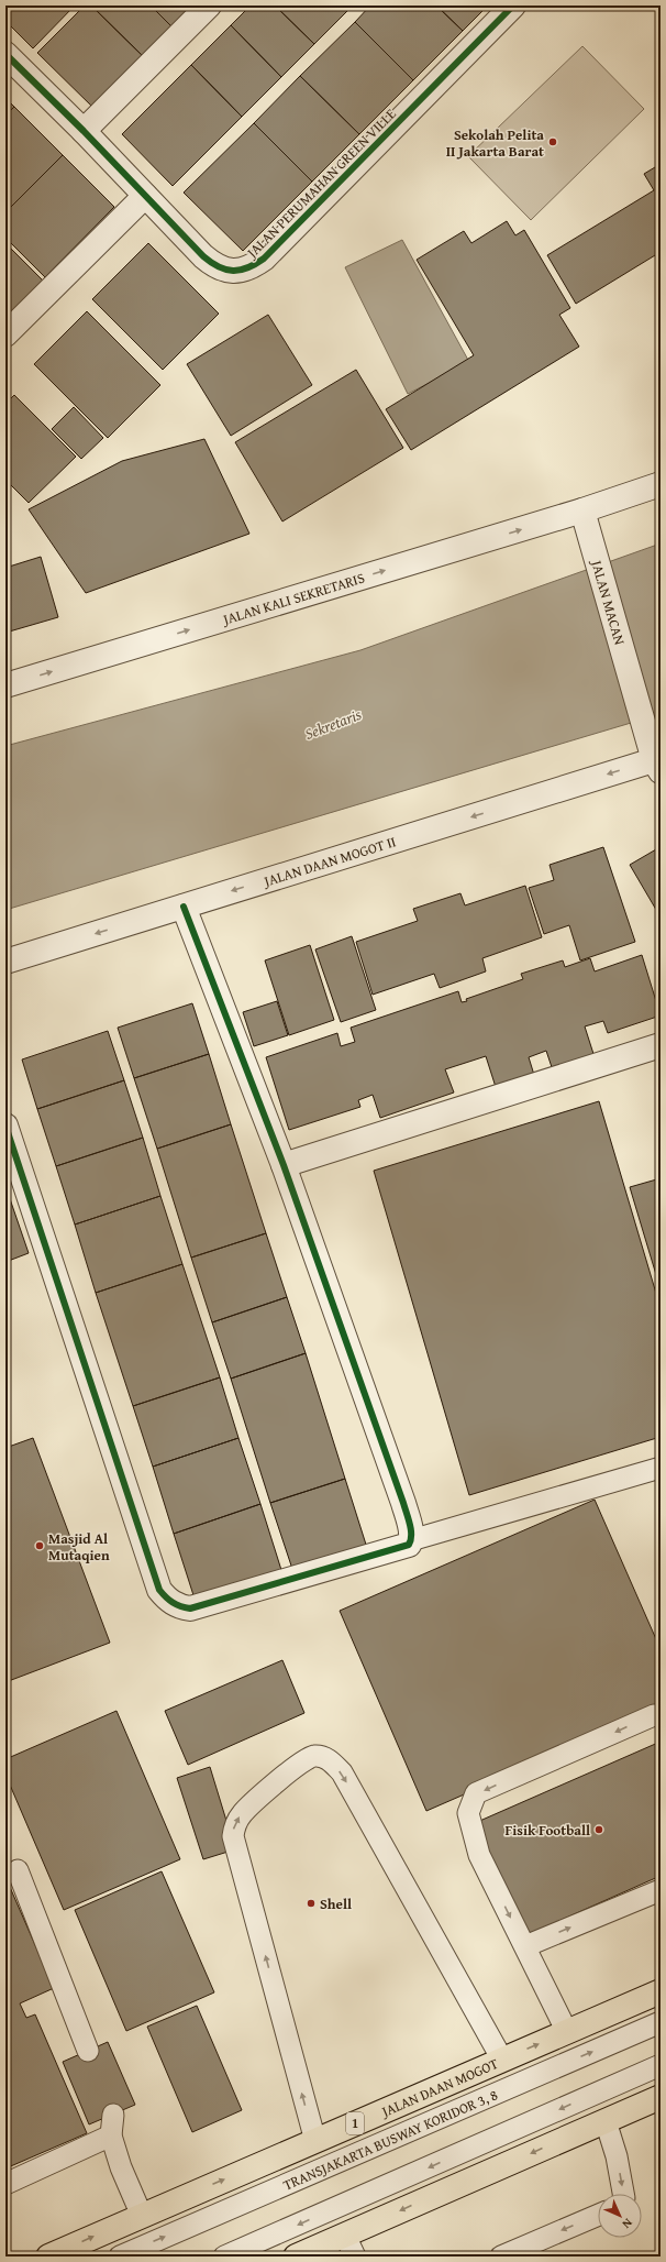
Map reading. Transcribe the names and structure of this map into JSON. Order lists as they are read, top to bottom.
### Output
{
  "streets": {
    "highway": ["JALAN DAAN MOGOT", "1"],
    "street": [
      "JALAN PERUMAHAN GREEN VILLE",
      "JALAN KALI SEKRETARIS",
      "JALAN MACAN",
      "JALAN DAAN MOGOT II"
    ],
    "lane": ["TRANSJAKARTA BUSWAY KORIDOR 3, 8"]
  },
  "crossings": [
    ["JALAN KALI SEKRETARIS", "JALAN MACAN"],
    ["JALAN MACAN", "JALAN DAAN MOGOT II"]
  ],
  "one_way": ["JALAN KALI SEKRETARIS", "JALAN DAAN MOGOT II"],
  "water": ["Sekretaris"],
  "places": [
    "Sekolah Pelita II Jakarta Barat",
    "Masjid Al Mutaqien",
    "Fisik Football",
    "Shell"
  ],
  "north": "bottom right"
}
